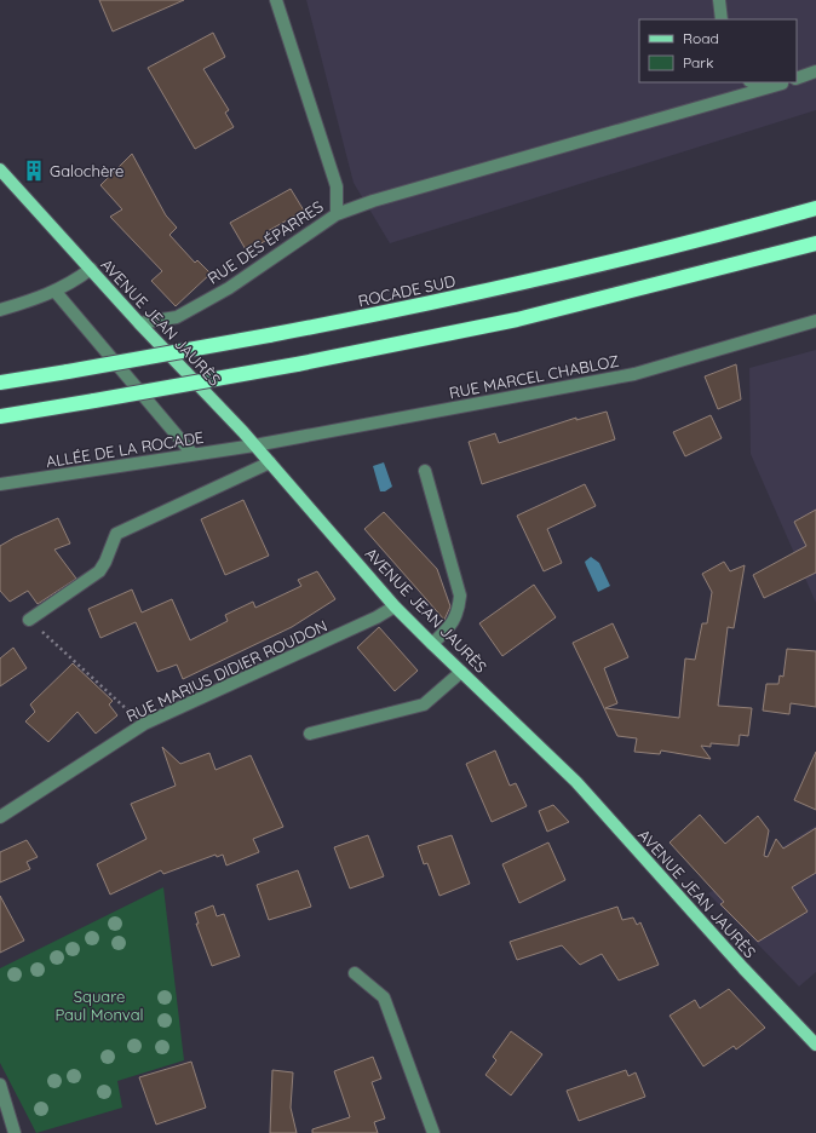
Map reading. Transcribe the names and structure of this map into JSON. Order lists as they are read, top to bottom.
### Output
{
  "streets": {
    "highway": ["ROCADE SUD"],
    "main road": ["AVENUE JEAN JAURÈS"],
    "street": [
      "RUE DES ÉPARRES",
      "RUE MARCEL CHABLOZ",
      "ALLÉE DE LA ROCADE",
      "RUE MARIUS DIDIER ROUDON"
    ]
  },
  "crossings": [
    ["RUE DES ÉPARRES", "AVENUE JEAN JAURÈS"],
    ["AVENUE JEAN JAURÈS", "RUE MARCEL CHABLOZ"],
    ["AVENUE JEAN JAURÈS", "ALLÉE DE LA ROCADE"],
    ["AVENUE JEAN JAURÈS", "RUE MARIUS DIDIER ROUDON"],
    ["RUE MARCEL CHABLOZ", "ALLÉE DE LA ROCADE"]
  ],
  "parks": ["Square Paul Monval"],
  "places": {
    "building": ["Galochère"]
  },
  "legend": ["Road", "Park"]
}
